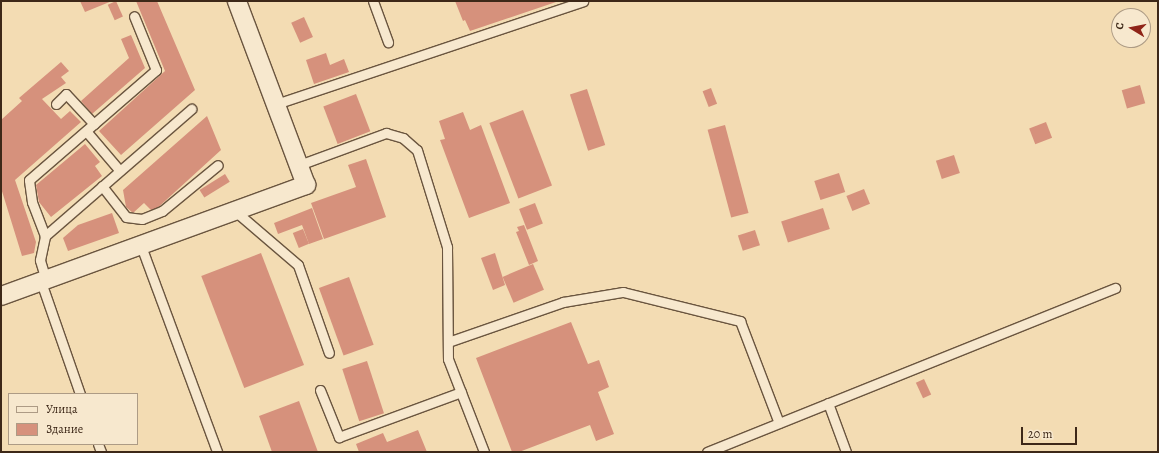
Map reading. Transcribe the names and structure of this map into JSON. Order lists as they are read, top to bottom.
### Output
{
  "legend": ["Улица", "Здание"],
  "scale_bar": "20 m",
  "north": "left"
}
